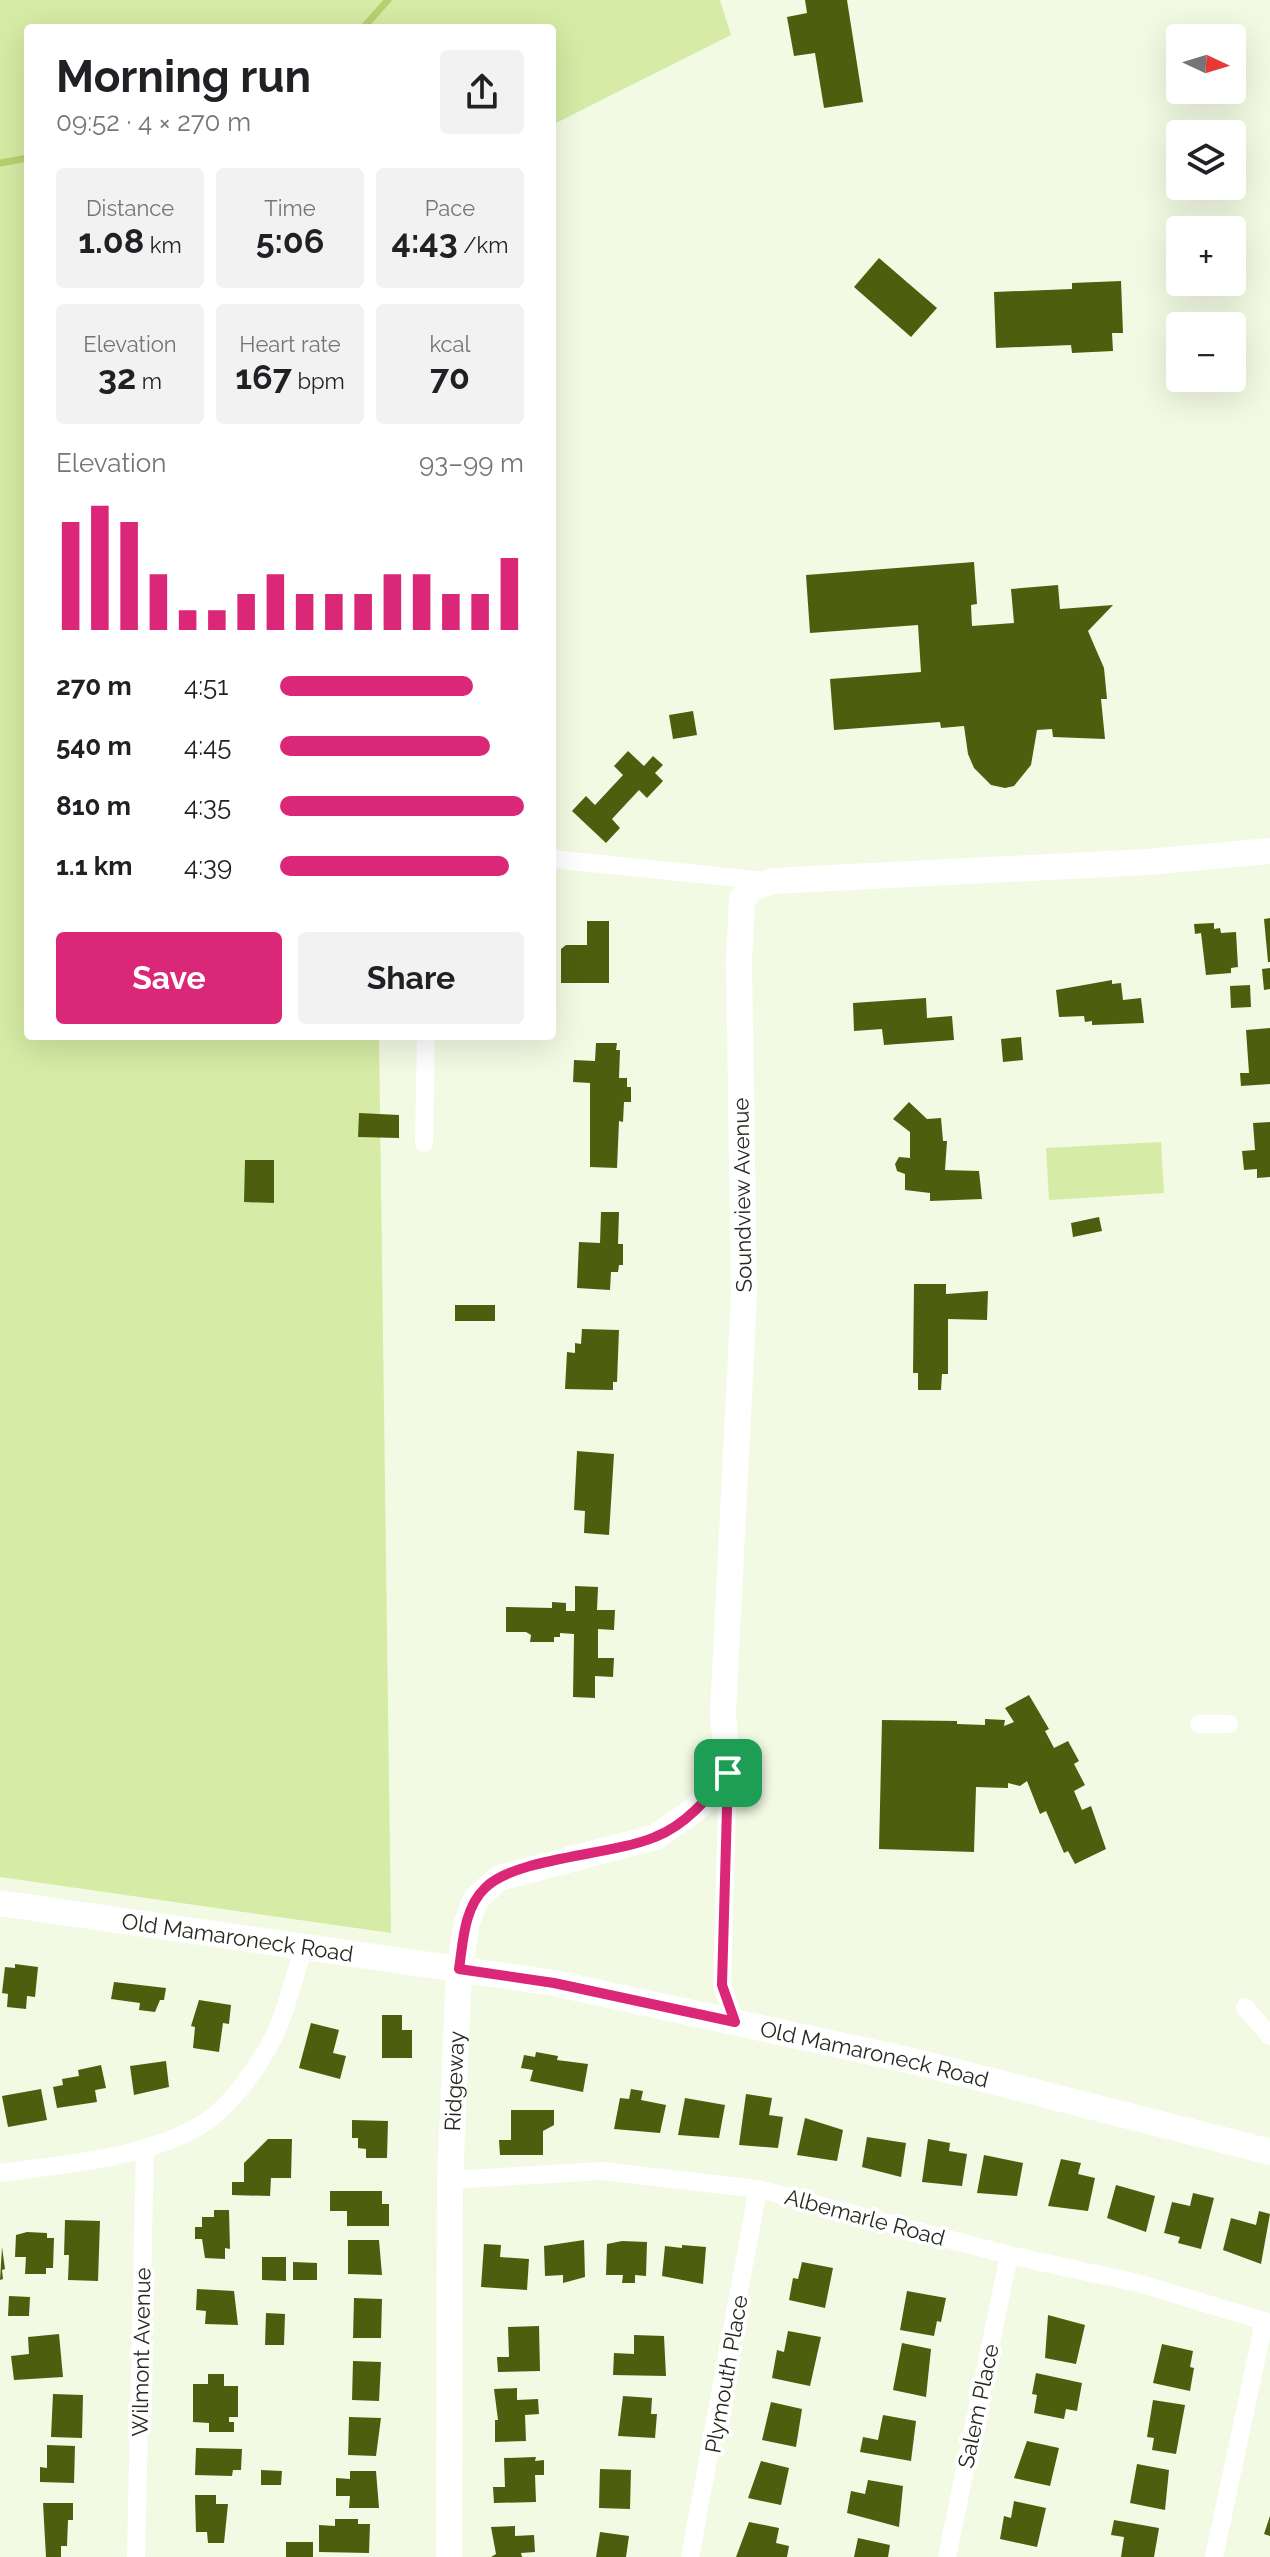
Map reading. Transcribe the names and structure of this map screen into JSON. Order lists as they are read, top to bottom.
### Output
{
  "streets": {
    "street": [
      "Soundview Avenue",
      "Old Mamaroneck Road",
      "Ridgeway",
      "Albemarle Road",
      "Wilmont Avenue",
      "Plymouth Place",
      "Salem Place"
    ]
  },
  "crossings": [
    ["Soundview Avenue", "Old Mamaroneck Road"],
    ["Soundview Avenue", "Ridgeway"],
    ["Old Mamaroneck Road", "Ridgeway"],
    ["Ridgeway", "Albemarle Road"],
    ["Albemarle Road", "Plymouth Place"],
    ["Albemarle Road", "Salem Place"]
  ],
  "north": "right",
  "page": {
    "map_buttons": ["+", "−"],
    "heading": ["Morning run", "09:52 · 4 × 270 m"],
    "stats": [
      ["Distance", "1.08 km"],
      ["Time", "5:06"],
      ["Pace", "4:43 /km"],
      ["Elevation", "32 m"],
      ["Heart rate", "167 bpm"],
      ["kcal", "70"]
    ],
    "chart": ["Elevation", "93–99 m"],
    "list": [
      {
        "name": "270 m",
        "note": "4:51"
      },
      {
        "name": "540 m",
        "note": "4:45"
      },
      {
        "name": "810 m",
        "note": "4:35"
      },
      {
        "name": "1.1 km",
        "note": "4:39"
      }
    ],
    "buttons": ["Save", "Share"]
  }
}
